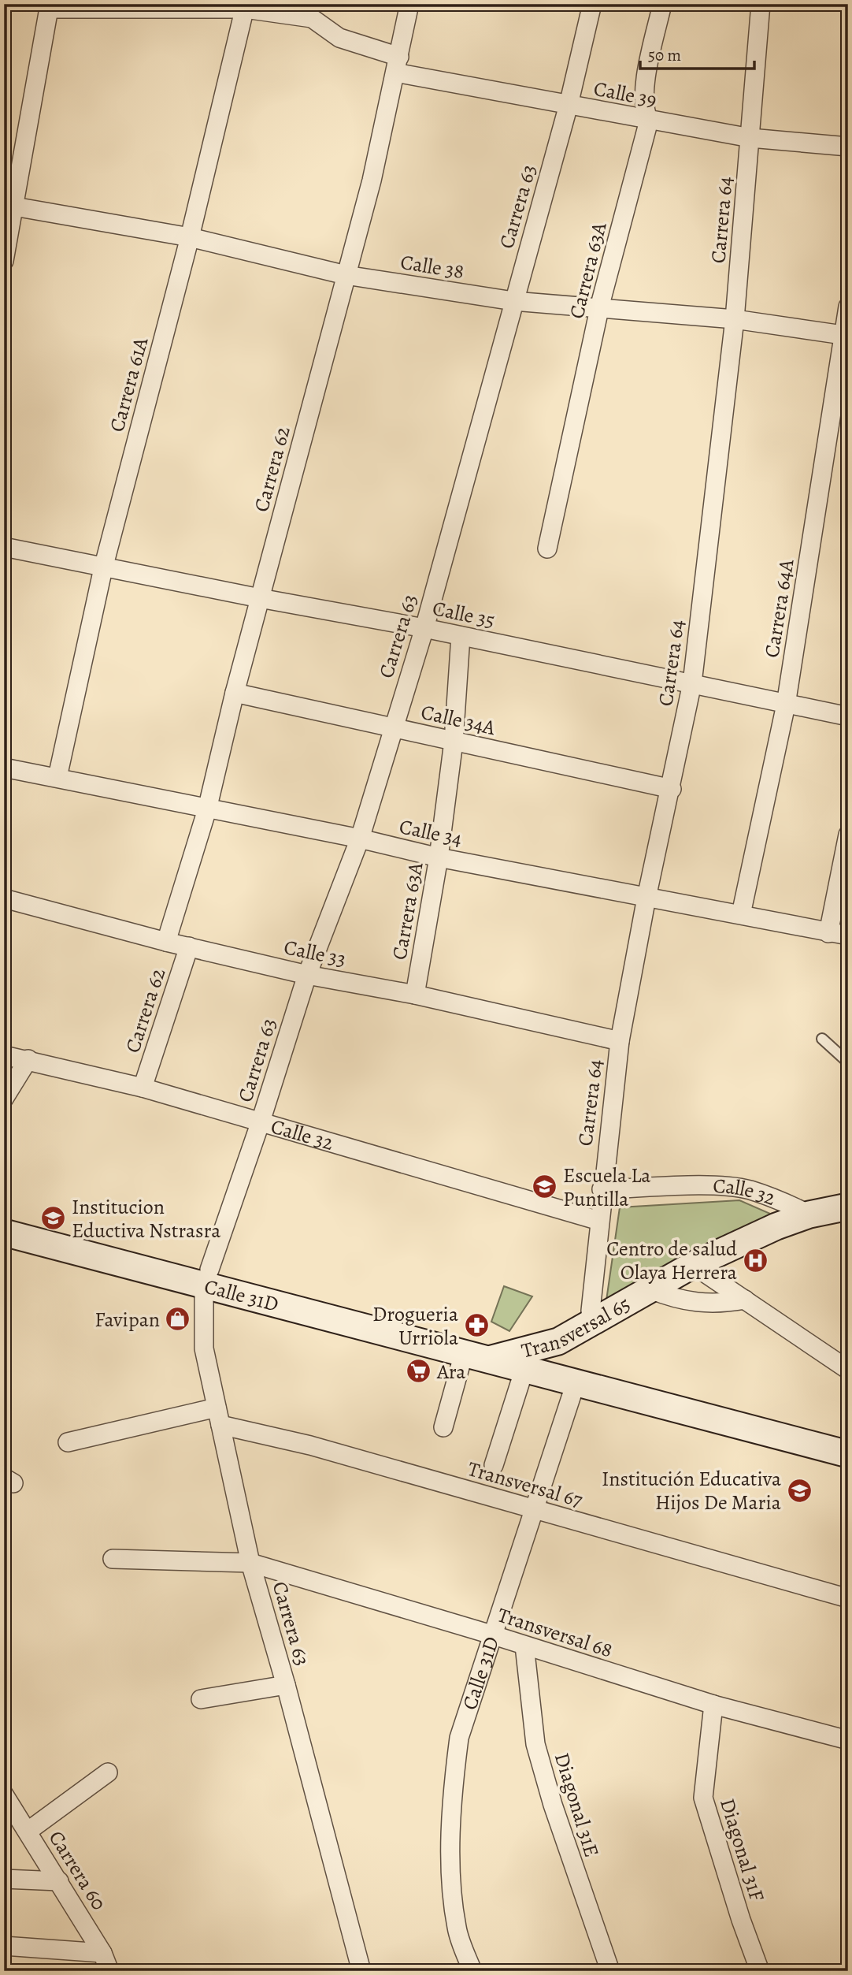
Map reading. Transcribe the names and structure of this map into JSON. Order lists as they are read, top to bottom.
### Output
{
  "streets": {
    "street": [
      "Calle 39",
      "Carrera 63",
      "Carrera 64",
      "Calle 38",
      "Carrera 63A",
      "Carrera 61A",
      "Carrera 62",
      "Carrera 64A",
      "Calle 35",
      "Calle 34A",
      "Calle 34",
      "Calle 33",
      "Calle 32",
      "Calle 31D",
      "Transversal 65",
      "Transversal 67",
      "Transversal 68",
      "Diagonal 31E",
      "Diagonal 31F",
      "Carrera 60"
    ]
  },
  "crossings": [
    ["Calle 39", "Carrera 63"],
    ["Calle 39", "Carrera 64"],
    ["Calle 39", "Carrera 63A"],
    ["Calle 39", "Carrera 61A"],
    ["Calle 39", "Carrera 62"],
    ["Carrera 63", "Calle 38"],
    ["Carrera 63", "Calle 35"],
    ["Carrera 63", "Calle 34A"],
    ["Carrera 63", "Calle 34"],
    ["Carrera 63", "Calle 33"],
    ["Carrera 63", "Calle 32"],
    ["Carrera 63", "Calle 31D"],
    ["Carrera 63", "Transversal 67"],
    ["Carrera 63", "Transversal 68"],
    ["Carrera 64", "Calle 38"],
    ["Carrera 64", "Calle 35"],
    ["Carrera 64", "Calle 34A"],
    ["Carrera 64", "Calle 34"],
    ["Carrera 64", "Calle 33"],
    ["Carrera 64", "Calle 32"],
    ["Carrera 64", "Transversal 65"],
    ["Calle 38", "Carrera 63A"],
    ["Calle 38", "Carrera 61A"],
    ["Calle 38", "Carrera 62"],
    ["Calle 38", "Carrera 64A"],
    ["Carrera 63A", "Calle 35"],
    ["Carrera 63A", "Calle 34A"],
    ["Carrera 63A", "Calle 34"],
    ["Carrera 63A", "Calle 33"],
    ["Carrera 61A", "Calle 35"],
    ["Carrera 61A", "Calle 34"],
    ["Carrera 62", "Calle 35"],
    ["Carrera 62", "Calle 34A"],
    ["Carrera 62", "Calle 34"],
    ["Carrera 62", "Calle 33"],
    ["Carrera 62", "Calle 32"],
    ["Carrera 64A", "Calle 35"],
    ["Carrera 64A", "Calle 34"],
    ["Calle 32", "Transversal 65"],
    ["Calle 31D", "Transversal 65"],
    ["Calle 31D", "Transversal 67"],
    ["Calle 31D", "Transversal 68"],
    ["Transversal 68", "Diagonal 31E"],
    ["Transversal 68", "Diagonal 31F"]
  ],
  "places": {
    "school or university": ["Escuela La Puntilla", "Institucion Eductiva Nstrasra", "Institución Educativa Hijos De Maria"],
    "hospital": ["Centro de salud Olaya Herrera"],
    "shop": ["Favipan"],
    "pharmacy": ["Drogueria Urriola"],
    "supermarket": ["Ara"]
  },
  "scale_bar": "50 m"
}
